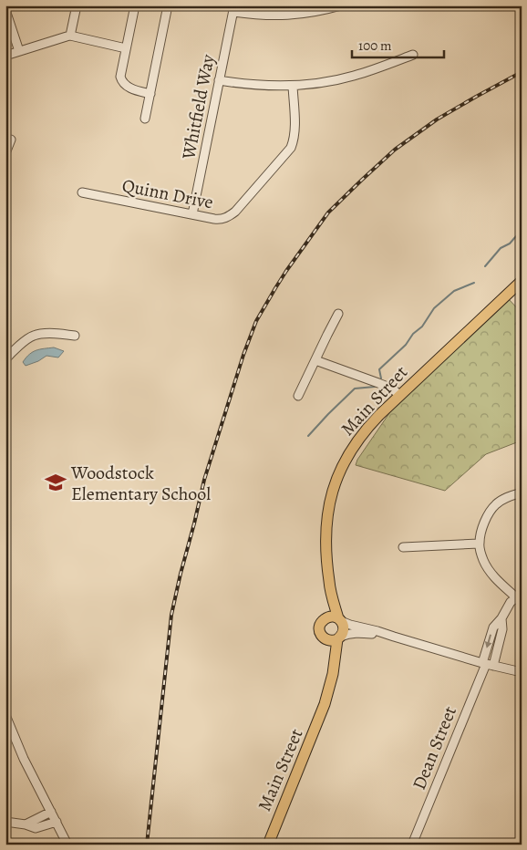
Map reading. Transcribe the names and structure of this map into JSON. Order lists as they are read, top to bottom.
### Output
{
  "streets": {
    "main road": ["Main Street"],
    "street": ["Whitfield Way", "Quinn Drive", "Dean Street"]
  },
  "crossings": [
    ["Whitfield Way", "Quinn Drive"]
  ],
  "places": {
    "school or university": ["Woodstock Elementary School"]
  },
  "scale_bar": "100 m"
}
